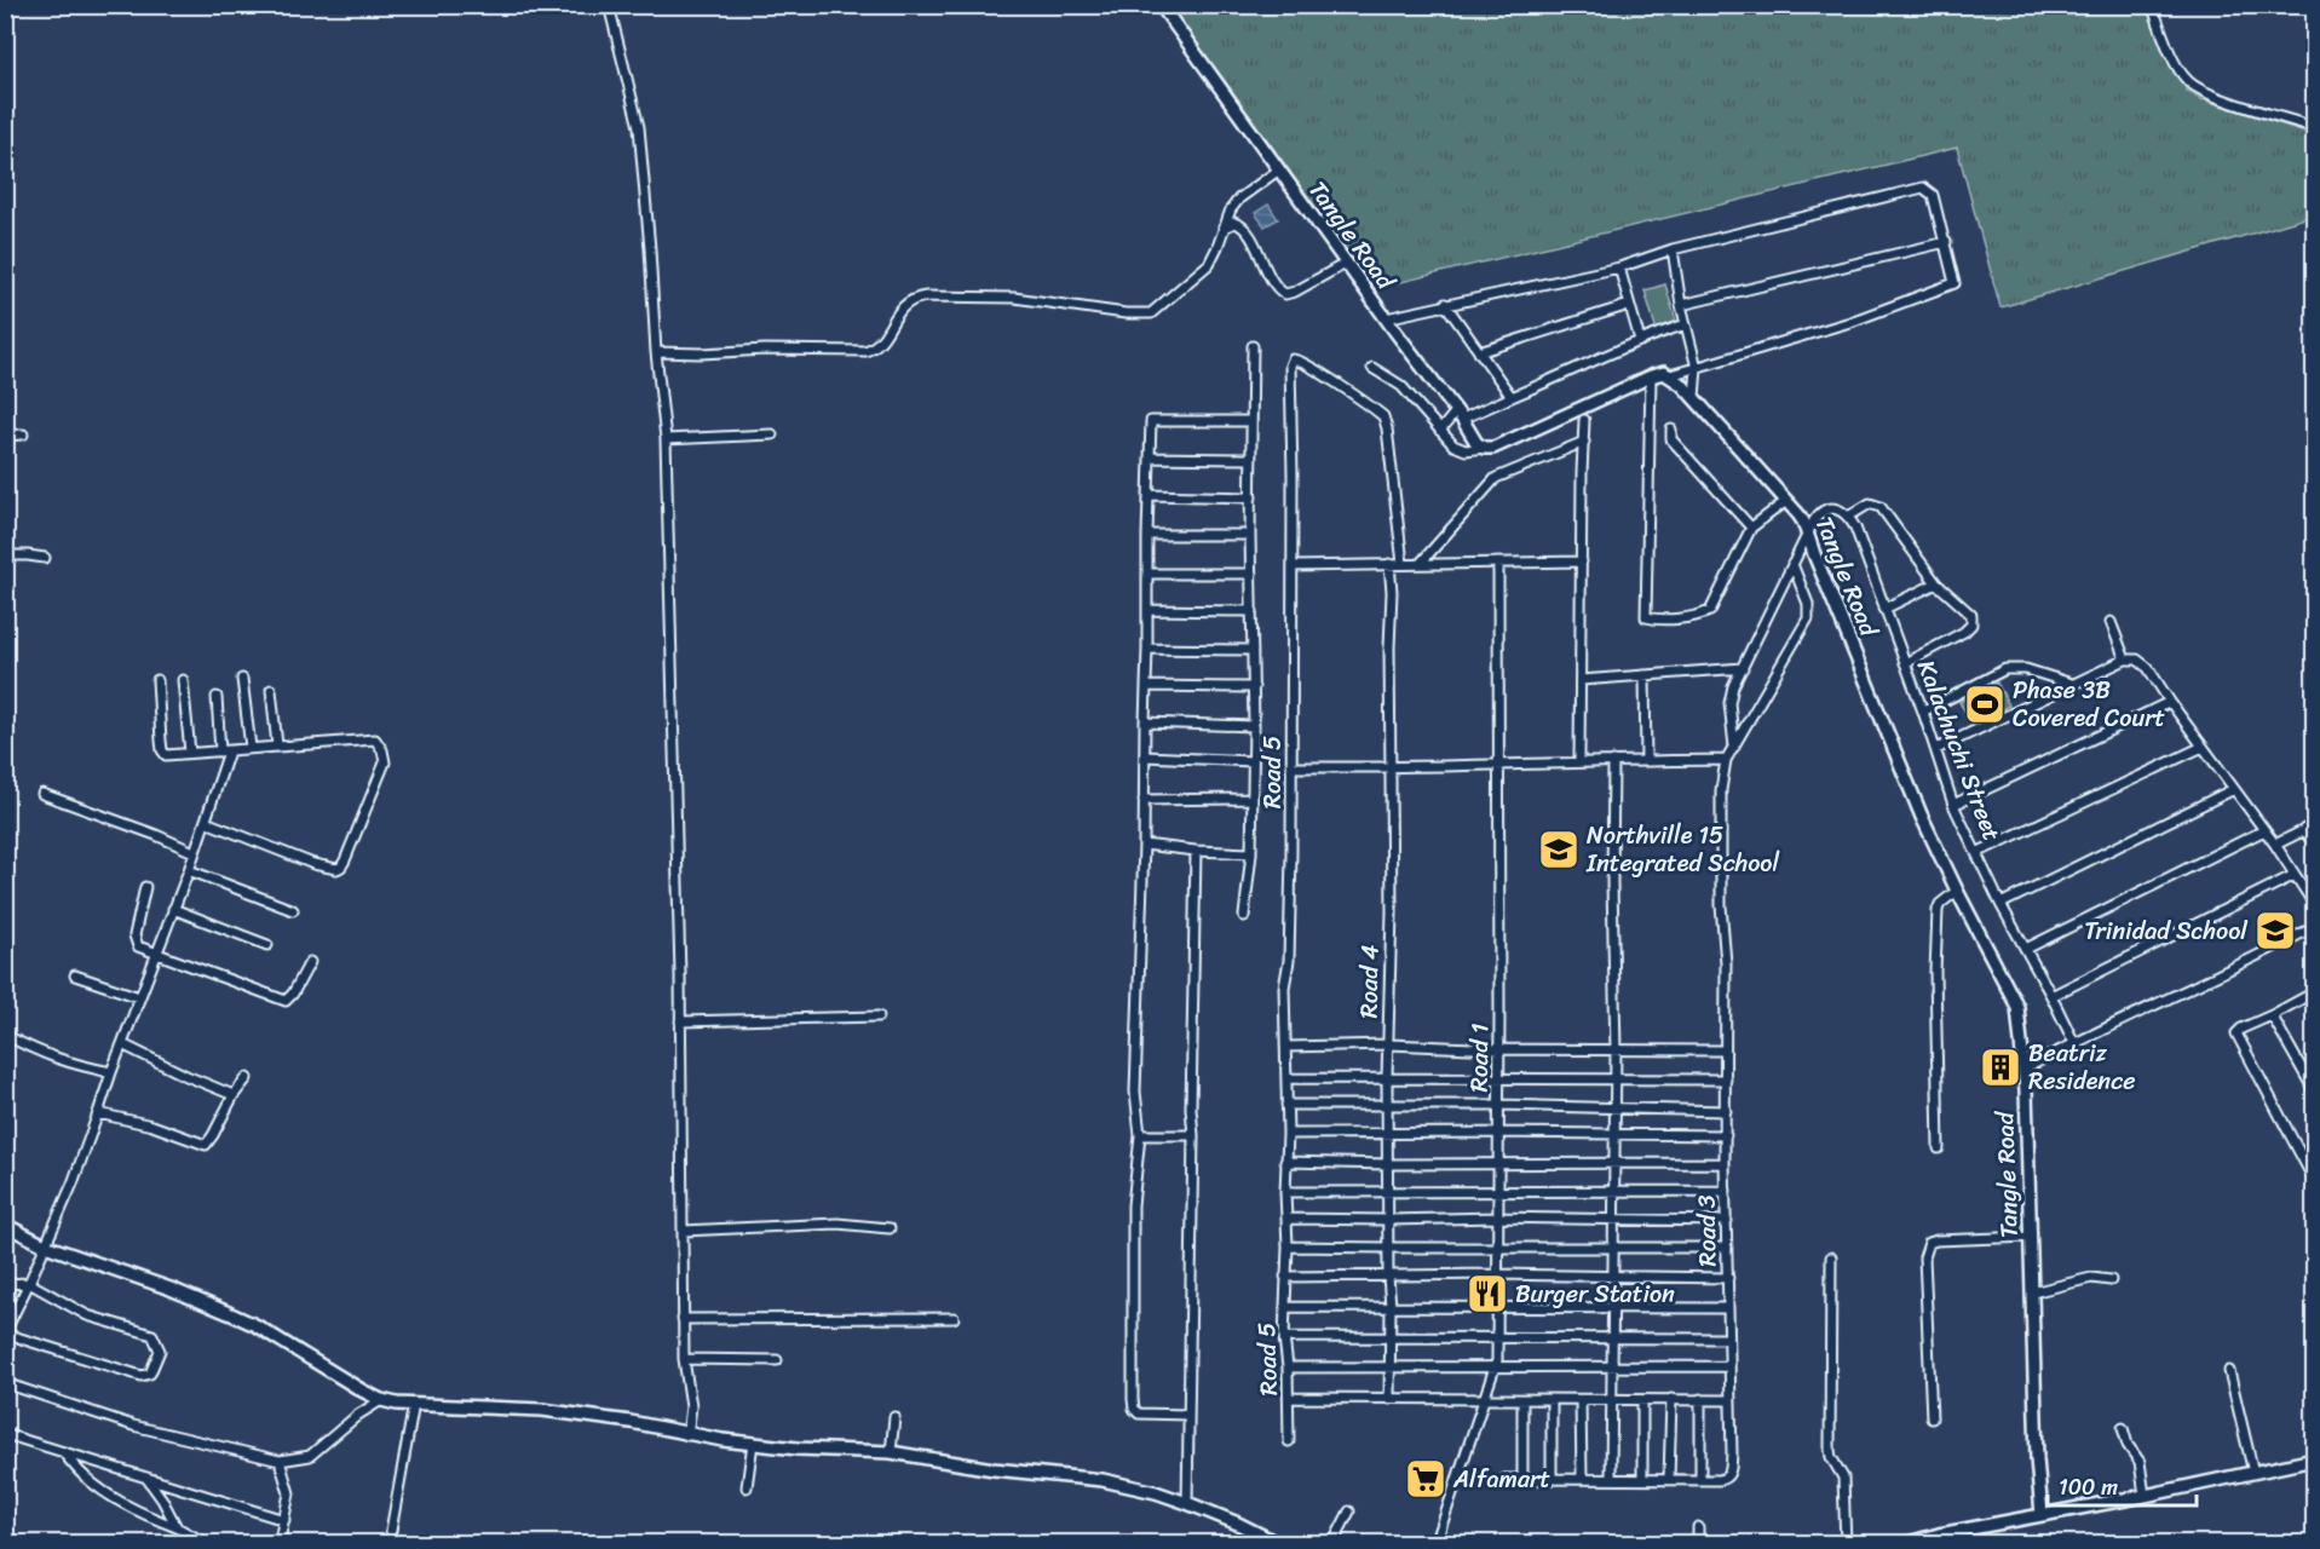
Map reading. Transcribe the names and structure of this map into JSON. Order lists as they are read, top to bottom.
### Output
{
  "streets": {
    "street": [
      "Tangle Road",
      "Kalachuchi Street",
      "Road 5",
      "Road 4",
      "Road 1",
      "Road 3"
    ]
  },
  "places": {
    "sports": ["Phase 3B Covered Court"],
    "school or university": ["Northville 15 Integrated School", "Trinidad School"],
    "building": ["Beatriz Residence"],
    "restaurant": ["Burger Station"],
    "supermarket": ["Alfamart"]
  },
  "scale_bar": "100 m"
}
